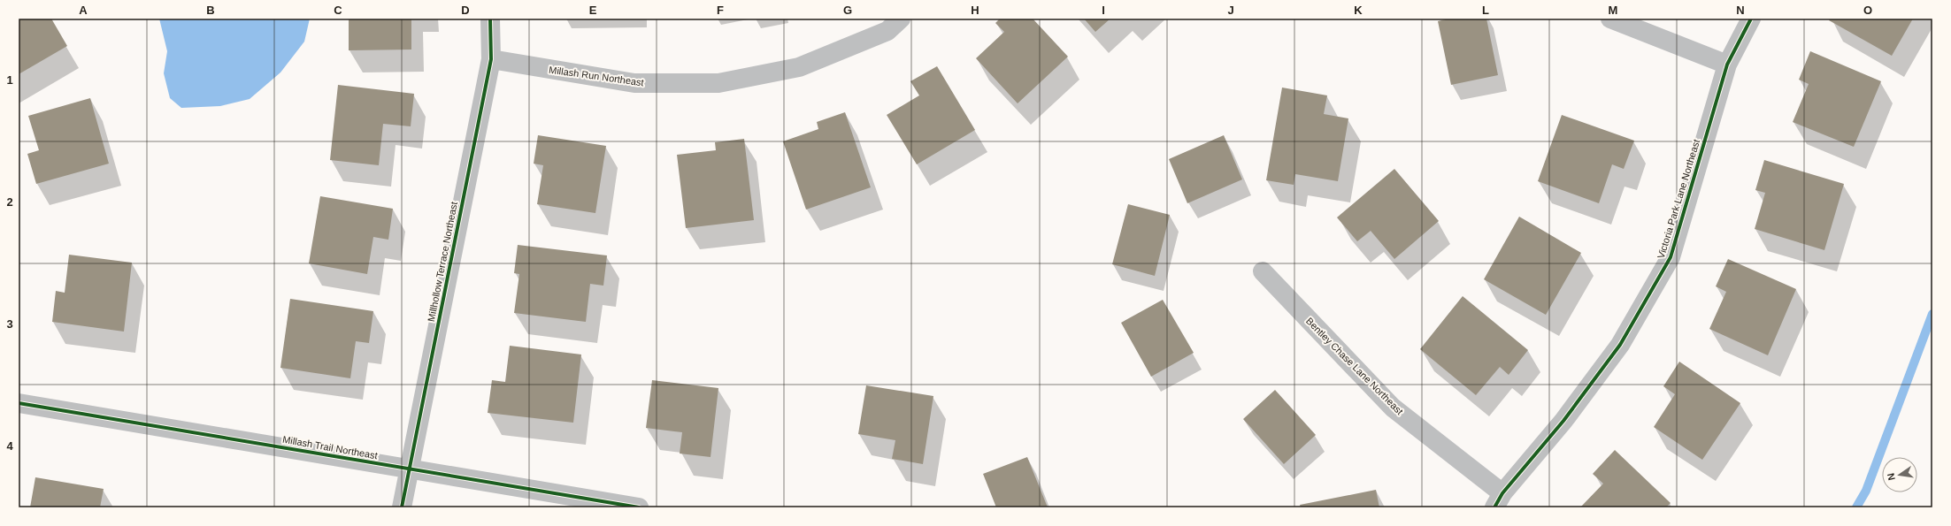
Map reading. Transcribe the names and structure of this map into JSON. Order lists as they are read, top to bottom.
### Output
{
  "streets": {
    "street": [
      "Millash Run Northeast",
      "Victoria Park Lane Northeast",
      "Millhollow Terrace Northeast",
      "Bentley Chase Lane Northeast",
      "Millash Trail Northeast"
    ]
  },
  "crossings": [
    ["Millash Run Northeast", "Millhollow Terrace Northeast"],
    ["Victoria Park Lane Northeast", "Bentley Chase Lane Northeast"],
    ["Millhollow Terrace Northeast", "Millash Trail Northeast"]
  ],
  "north": "left",
  "grid": {
    "columns": [
      "A",
      "B",
      "C",
      "D",
      "E",
      "F",
      "G",
      "H",
      "I",
      "J",
      "K",
      "L",
      "M",
      "N",
      "O"
    ],
    "rows": [
      "1",
      "2",
      "3",
      "4"
    ]
  }
}
